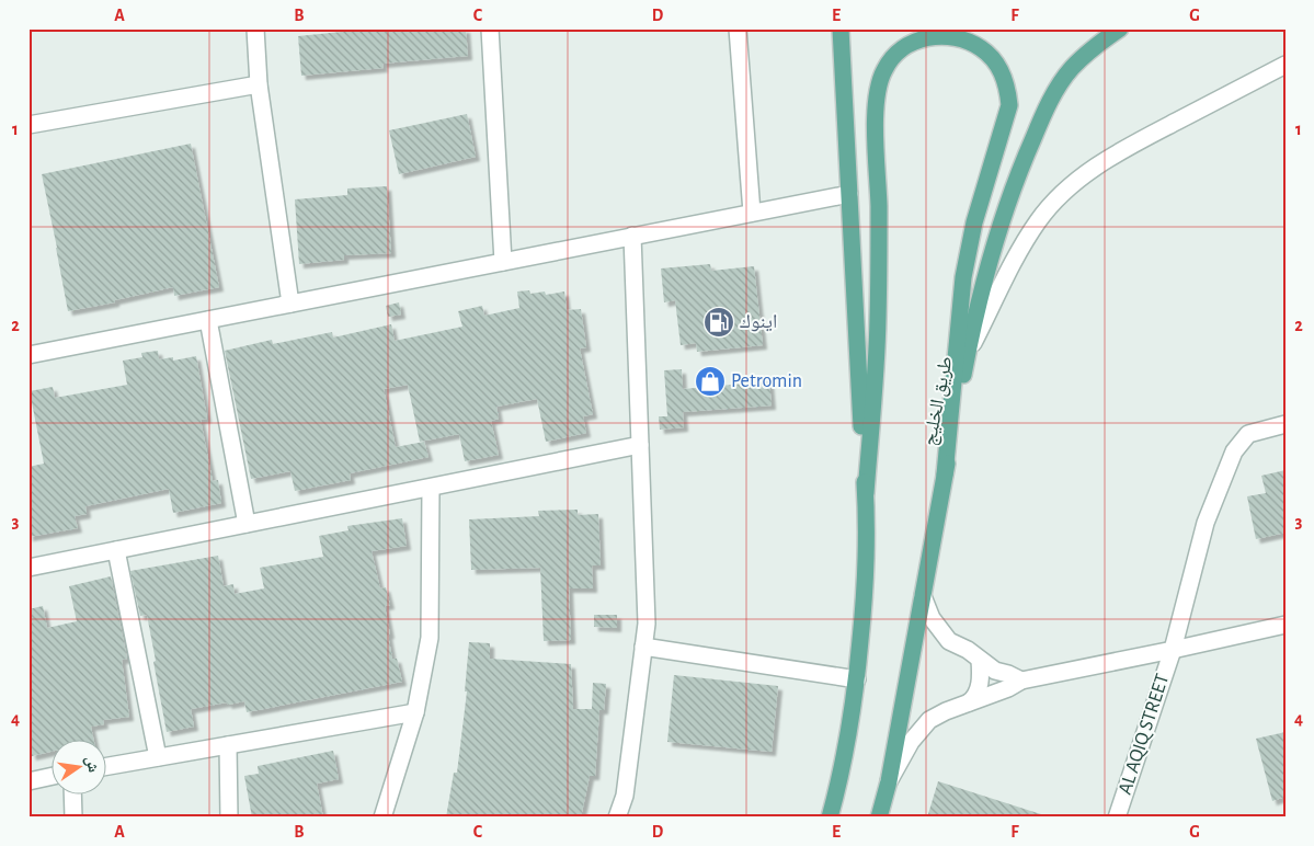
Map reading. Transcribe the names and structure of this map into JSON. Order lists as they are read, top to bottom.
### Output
{
  "streets": {
    "main road": ["طريق الخليج"],
    "street": ["AL AQIQ STREET"]
  },
  "places": {
    "fuel station": ["اينوك"],
    "shop": ["Petromin"]
  },
  "north": "right",
  "grid": {
    "columns": [
      "A",
      "B",
      "C",
      "D",
      "E",
      "F",
      "G"
    ],
    "rows": [
      "1",
      "2",
      "3",
      "4"
    ]
  }
}
